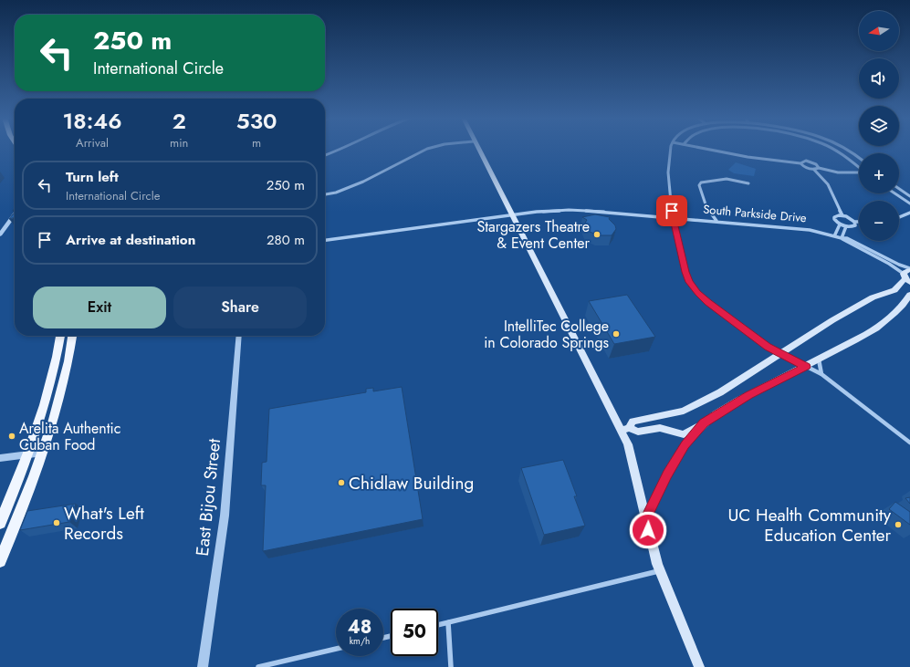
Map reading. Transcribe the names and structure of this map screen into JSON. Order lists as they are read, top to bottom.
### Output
{
  "streets": {
    "main road": ["South Parkside Drive"],
    "street": ["East Bijou Street"]
  },
  "places": [
    "Stargazers Theatre & Event Center",
    "IntelliTec College in Colorado Springs",
    "Arelita Authentic Cuban Food",
    "Chidlaw Building",
    "What's Left Records",
    "UC Health Community Education Center"
  ],
  "north": "left",
  "page": {
    "map_buttons": ["+", "−"],
    "turn": ["250 m", "International Circle"],
    "eta": [
      "18:46",
      "Arrival",
      "2",
      "min",
      "530",
      "m"
    ],
    "list": [
      {
        "name": "Turn left",
        "note": "International Circle",
        "value": "250 m"
      },
      {
        "name": "Arrive at destination",
        "value": "280 m"
      }
    ],
    "buttons": ["Exit", "Share"],
    "speed": "48 km/h",
    "limit": "50"
  }
}
